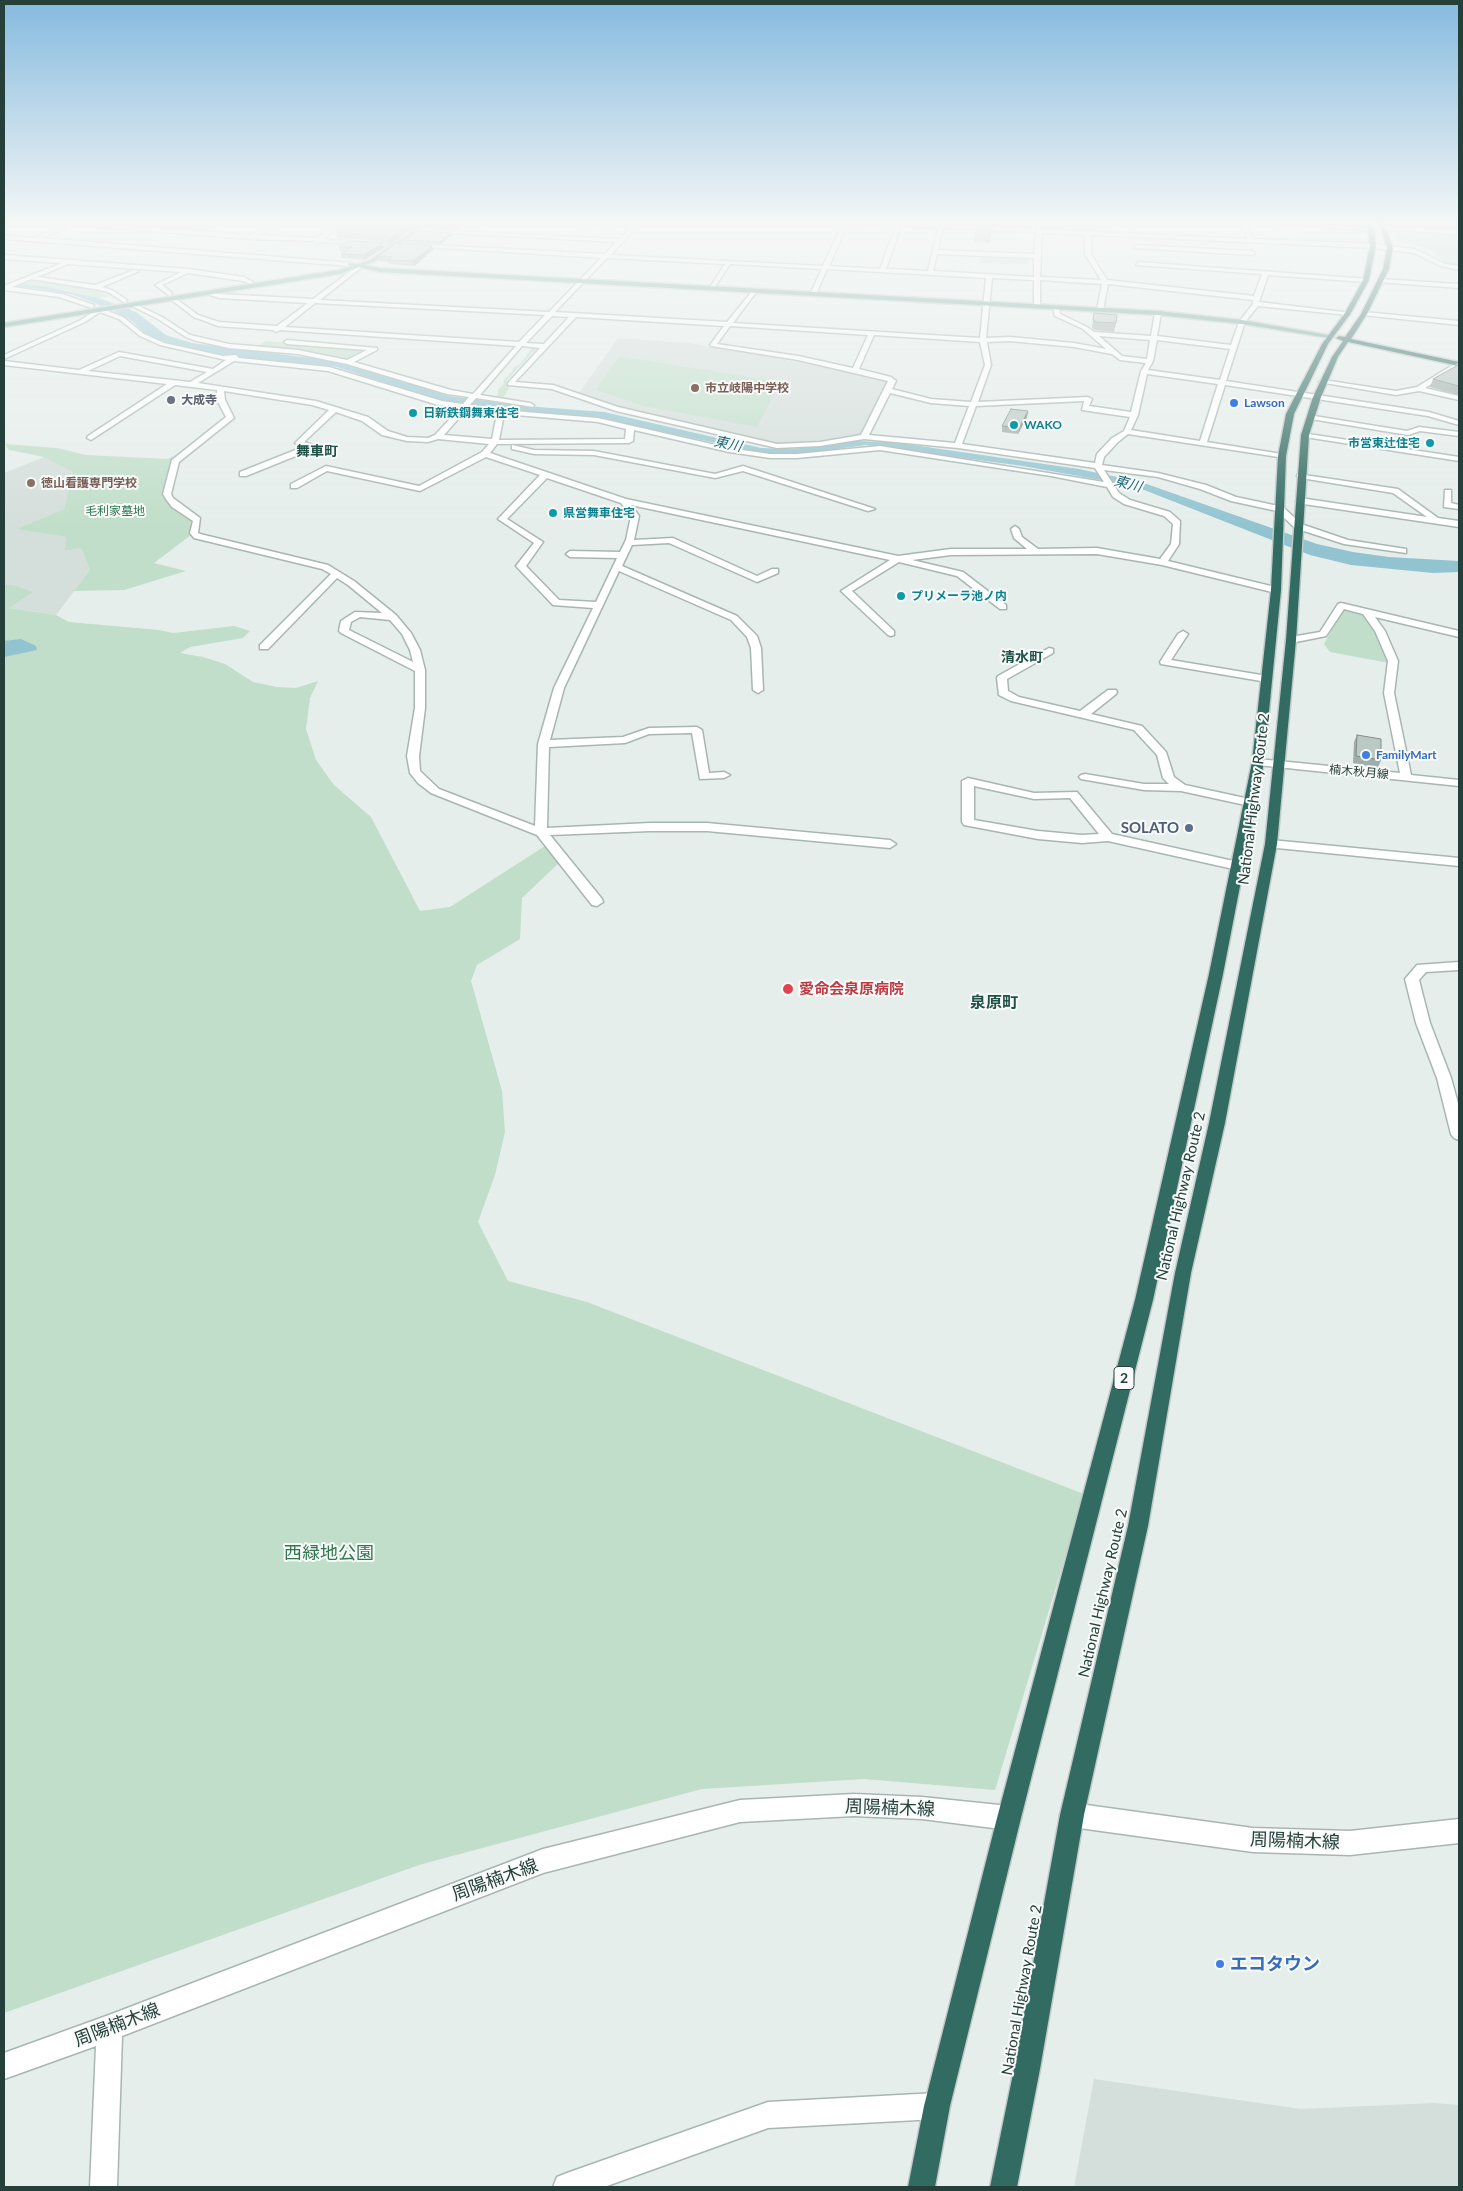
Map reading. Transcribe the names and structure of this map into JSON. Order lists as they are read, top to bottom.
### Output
{
  "streets": {
    "highway": ["National Highway Route 2", "2"],
    "street": ["楠木秋月線", "周陽楠木線"]
  },
  "crossings": [
    ["楠木秋月線", "National Highway Route 2"],
    ["National Highway Route 2", "2"],
    ["National Highway Route 2", "周陽楠木線"]
  ],
  "districts": ["舞車町", "清水町", "泉原町"],
  "water": ["東川"],
  "parks": ["毛利家墓地", "西緑地公園"],
  "places": [
    "市立岐陽中学校",
    "大成寺",
    "Lawson",
    "日新鉄鋼舞東住宅",
    "WAKO",
    "市営東辻住宅",
    "徳山看護専門学校",
    "県営舞車住宅",
    "プリメーラ池ノ内",
    "FamilyMart",
    "SOLATO",
    "愛命会泉原病院",
    "エコタウン"
  ]
}
